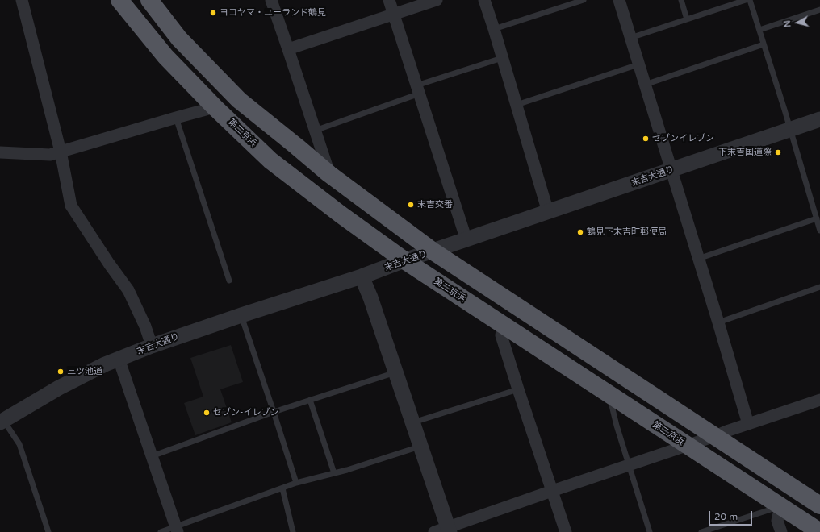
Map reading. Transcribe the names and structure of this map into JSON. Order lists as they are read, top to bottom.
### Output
{
  "streets": {
    "highway": ["第二京浜"],
    "street": ["末吉大通り"]
  },
  "crossings": [
    ["第二京浜", "末吉大通り"]
  ],
  "places": [
    "ヨコヤマ・ユーランド鶴見",
    "セブンイレブン",
    "下末吉国道際",
    "末吉交番",
    "鶴見下末吉町郵便局",
    "三ツ池道",
    "セブン-イレブン"
  ],
  "scale_bar": "20 m",
  "north": "left"
}
